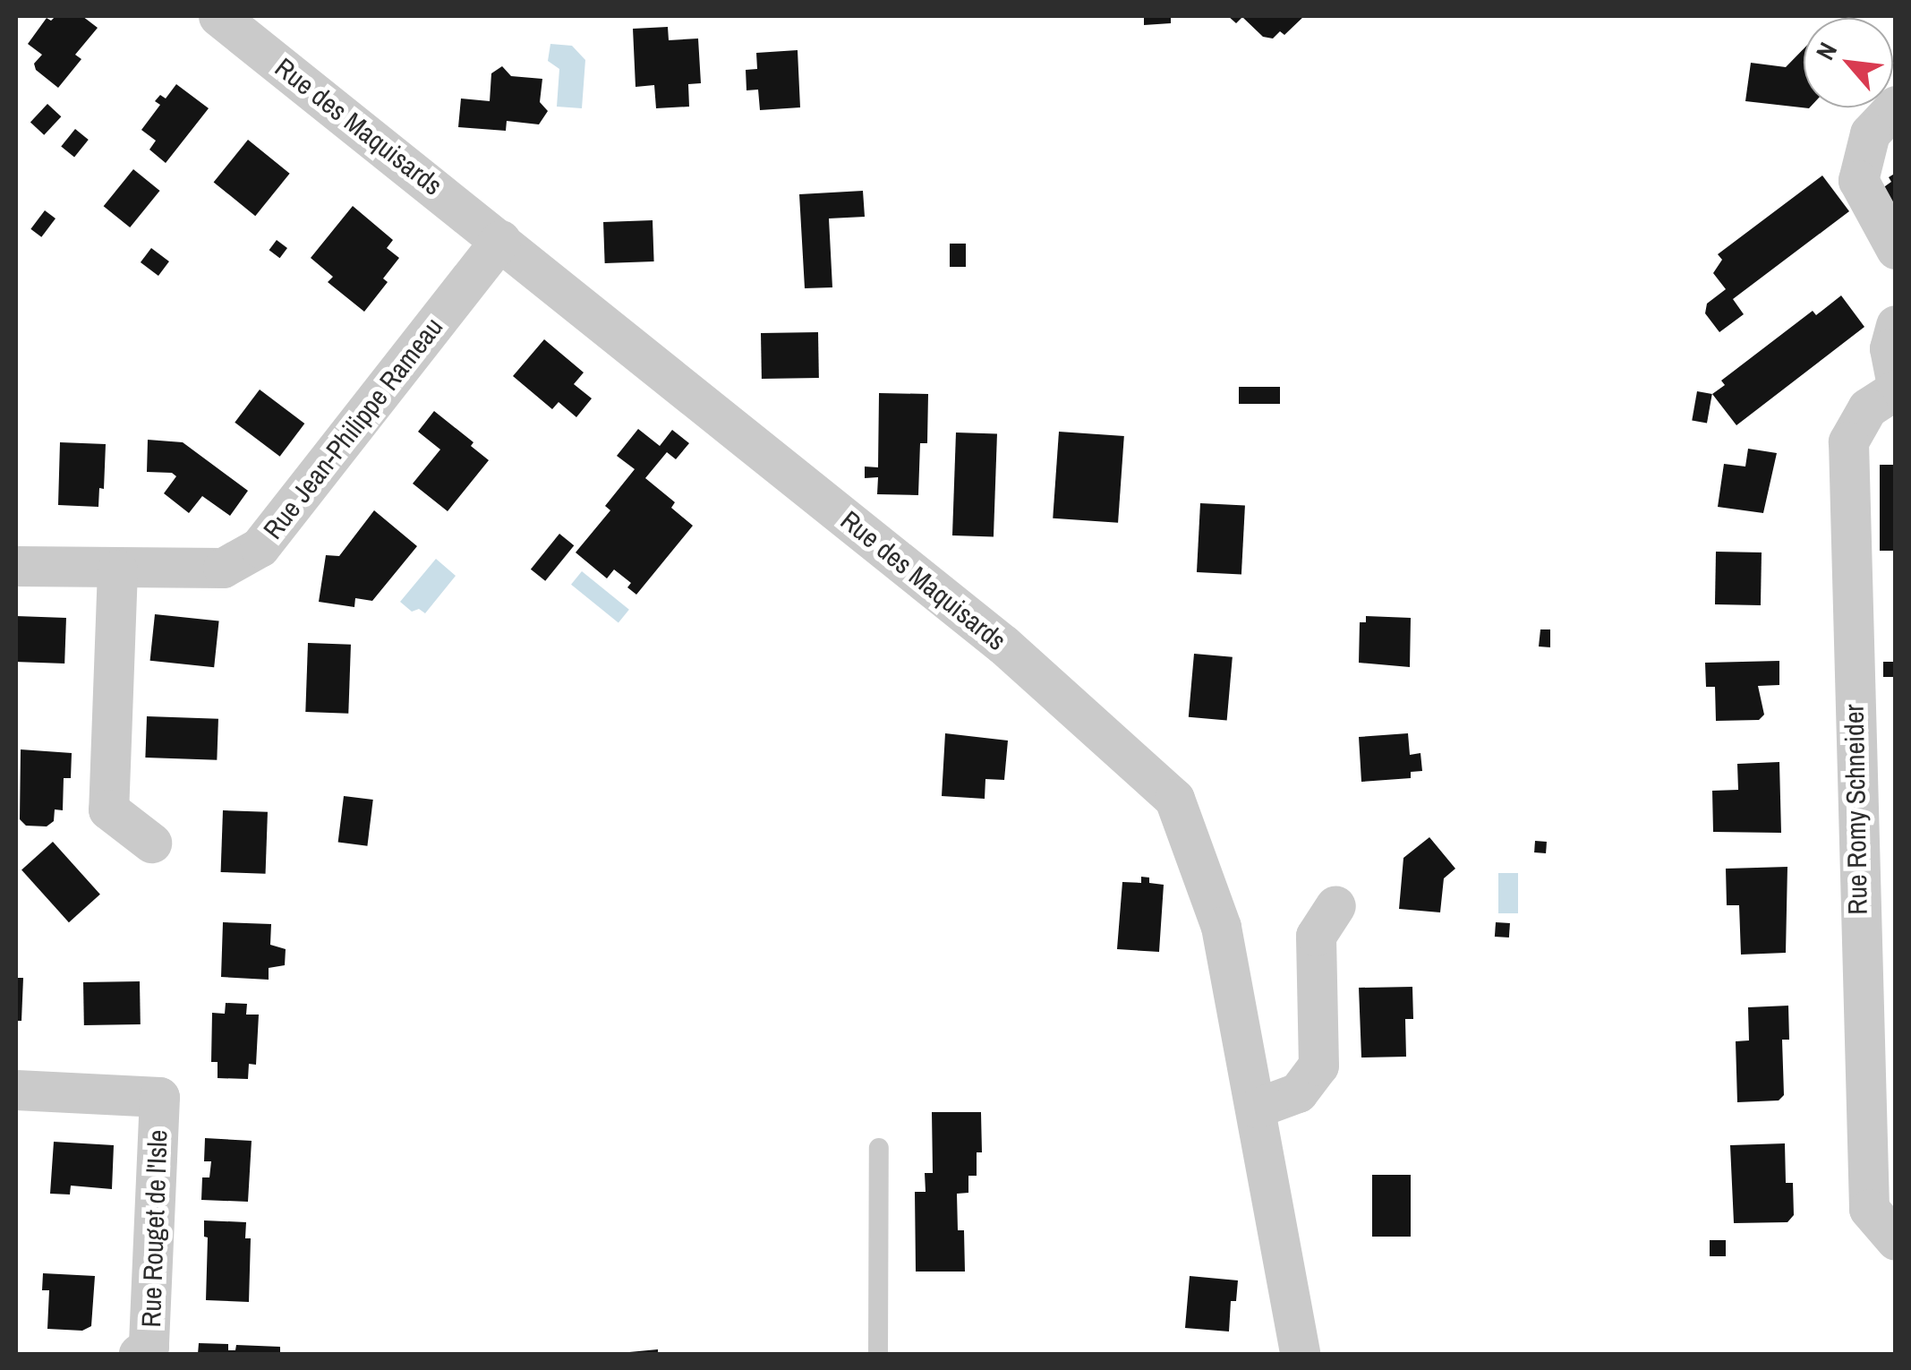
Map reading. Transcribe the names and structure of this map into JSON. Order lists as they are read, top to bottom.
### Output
{
  "streets": {
    "street": [
      "Rue des Maquisards",
      "Rue Jean-Philippe Rameau",
      "Rue Romy Schneider",
      "Rue Rouget de l'Isle"
    ]
  },
  "crossings": [
    ["Rue des Maquisards", "Rue Jean-Philippe Rameau"]
  ],
  "north": "top left"
}
